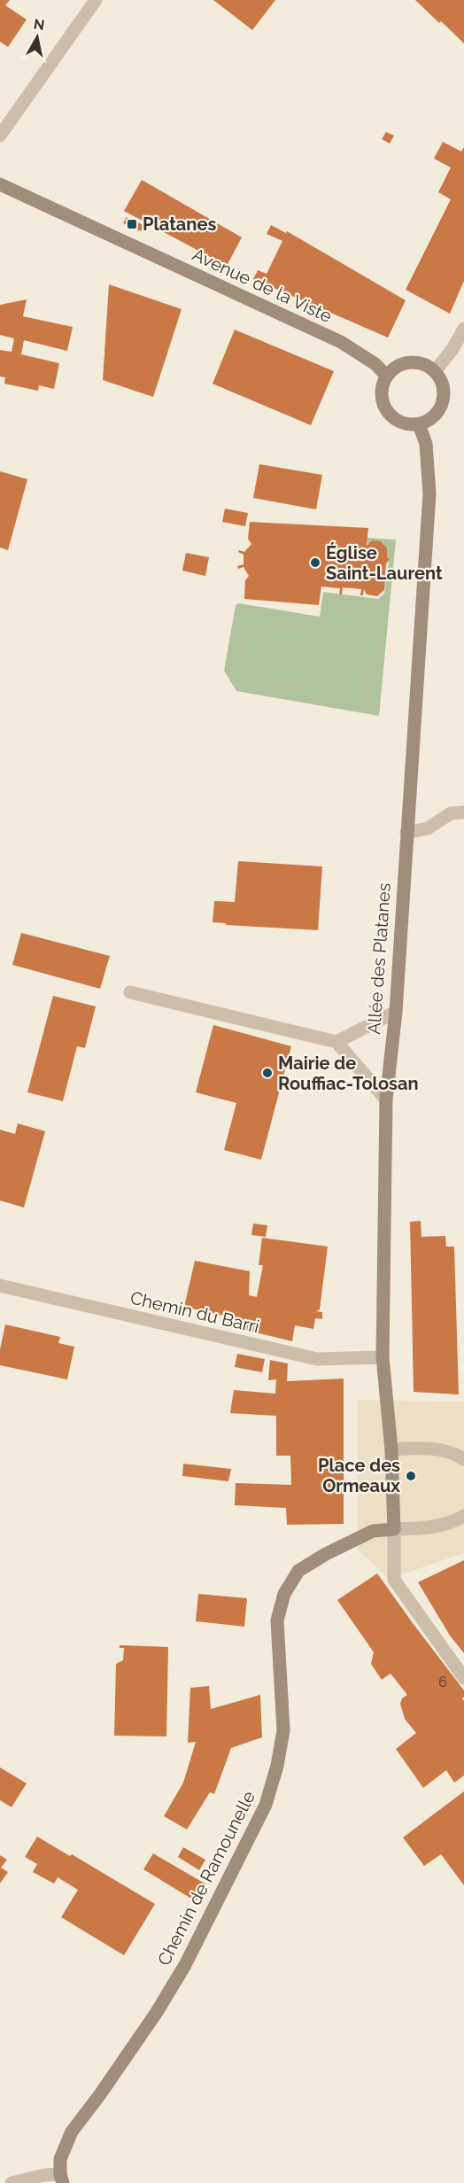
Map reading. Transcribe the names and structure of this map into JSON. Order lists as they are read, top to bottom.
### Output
{
  "streets": {
    "street": [
      "Avenue de la Viste",
      "Allée des Platanes",
      "Chemin du Barri",
      "Chemin de Ramounelle"
    ]
  },
  "crossings": [
    ["Avenue de la Viste", "Allée des Platanes"],
    ["Allée des Platanes", "Chemin du Barri"],
    ["Allée des Platanes", "Chemin de Ramounelle"]
  ],
  "places": {
    "transit": ["Platanes"],
    "other": ["Église Saint-Laurent", "Mairie de Rouffiac-Tolosan", "Place des Ormeaux"]
  },
  "house_numbers": ["6"],
  "north": "top"
}
